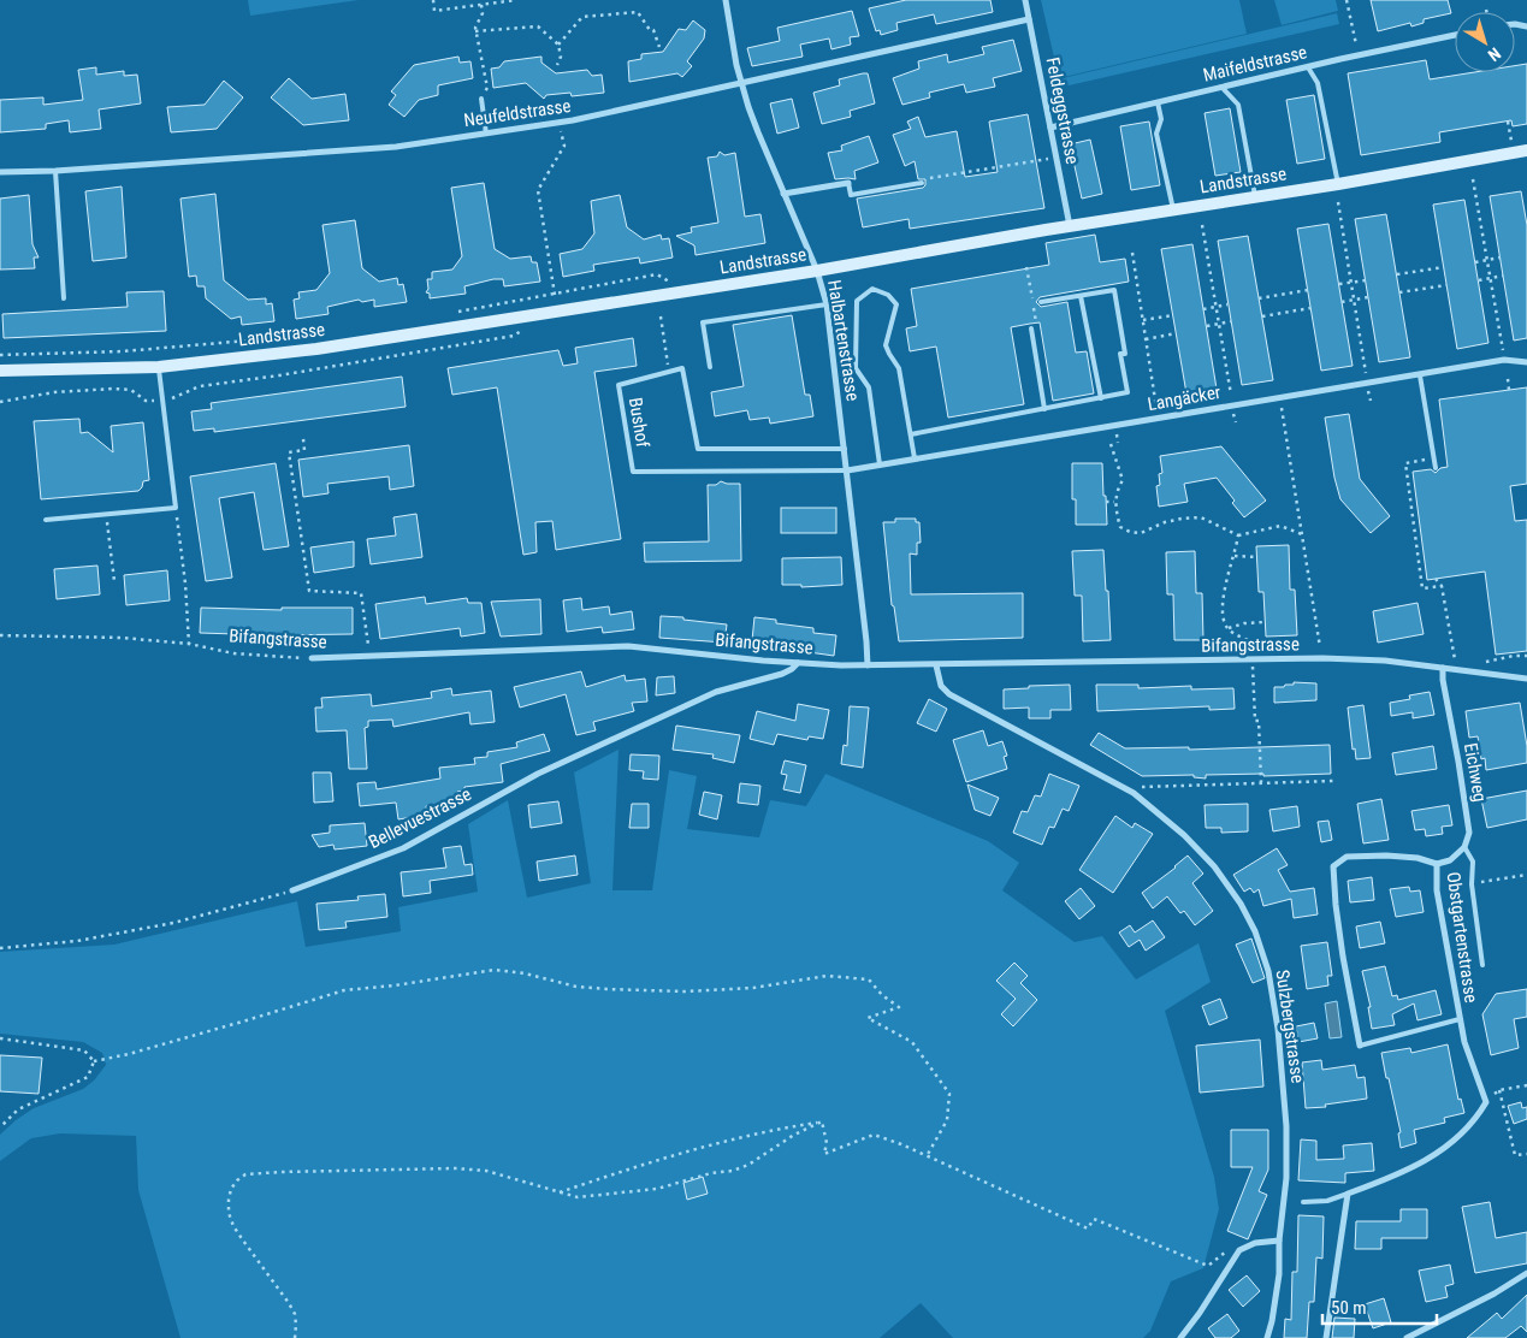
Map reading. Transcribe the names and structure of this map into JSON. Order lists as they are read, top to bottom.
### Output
{
  "streets": {
    "main road": ["Landstrasse"],
    "street": [
      "Maifeldstrasse",
      "Feldeggstrasse",
      "Neufeldstrasse",
      "Halbartenstrasse",
      "Langäcker",
      "Bifangstrasse",
      "Eichweg",
      "Bellevuestrasse",
      "Obstgartenstrasse",
      "Sulzbergstrasse"
    ],
    "lane": ["Bushof"]
  },
  "crossings": [
    ["Maifeldstrasse", "Feldeggstrasse"],
    ["Feldeggstrasse", "Neufeldstrasse"],
    ["Feldeggstrasse", "Landstrasse"],
    ["Neufeldstrasse", "Halbartenstrasse"],
    ["Landstrasse", "Halbartenstrasse"],
    ["Halbartenstrasse", "Langäcker"],
    ["Halbartenstrasse", "Bushof"],
    ["Halbartenstrasse", "Bifangstrasse"],
    ["Langäcker", "Bushof"],
    ["Bifangstrasse", "Eichweg"],
    ["Bifangstrasse", "Bellevuestrasse"],
    ["Bifangstrasse", "Sulzbergstrasse"]
  ],
  "scale_bar": "50 m",
  "north": "bottom right"
}
